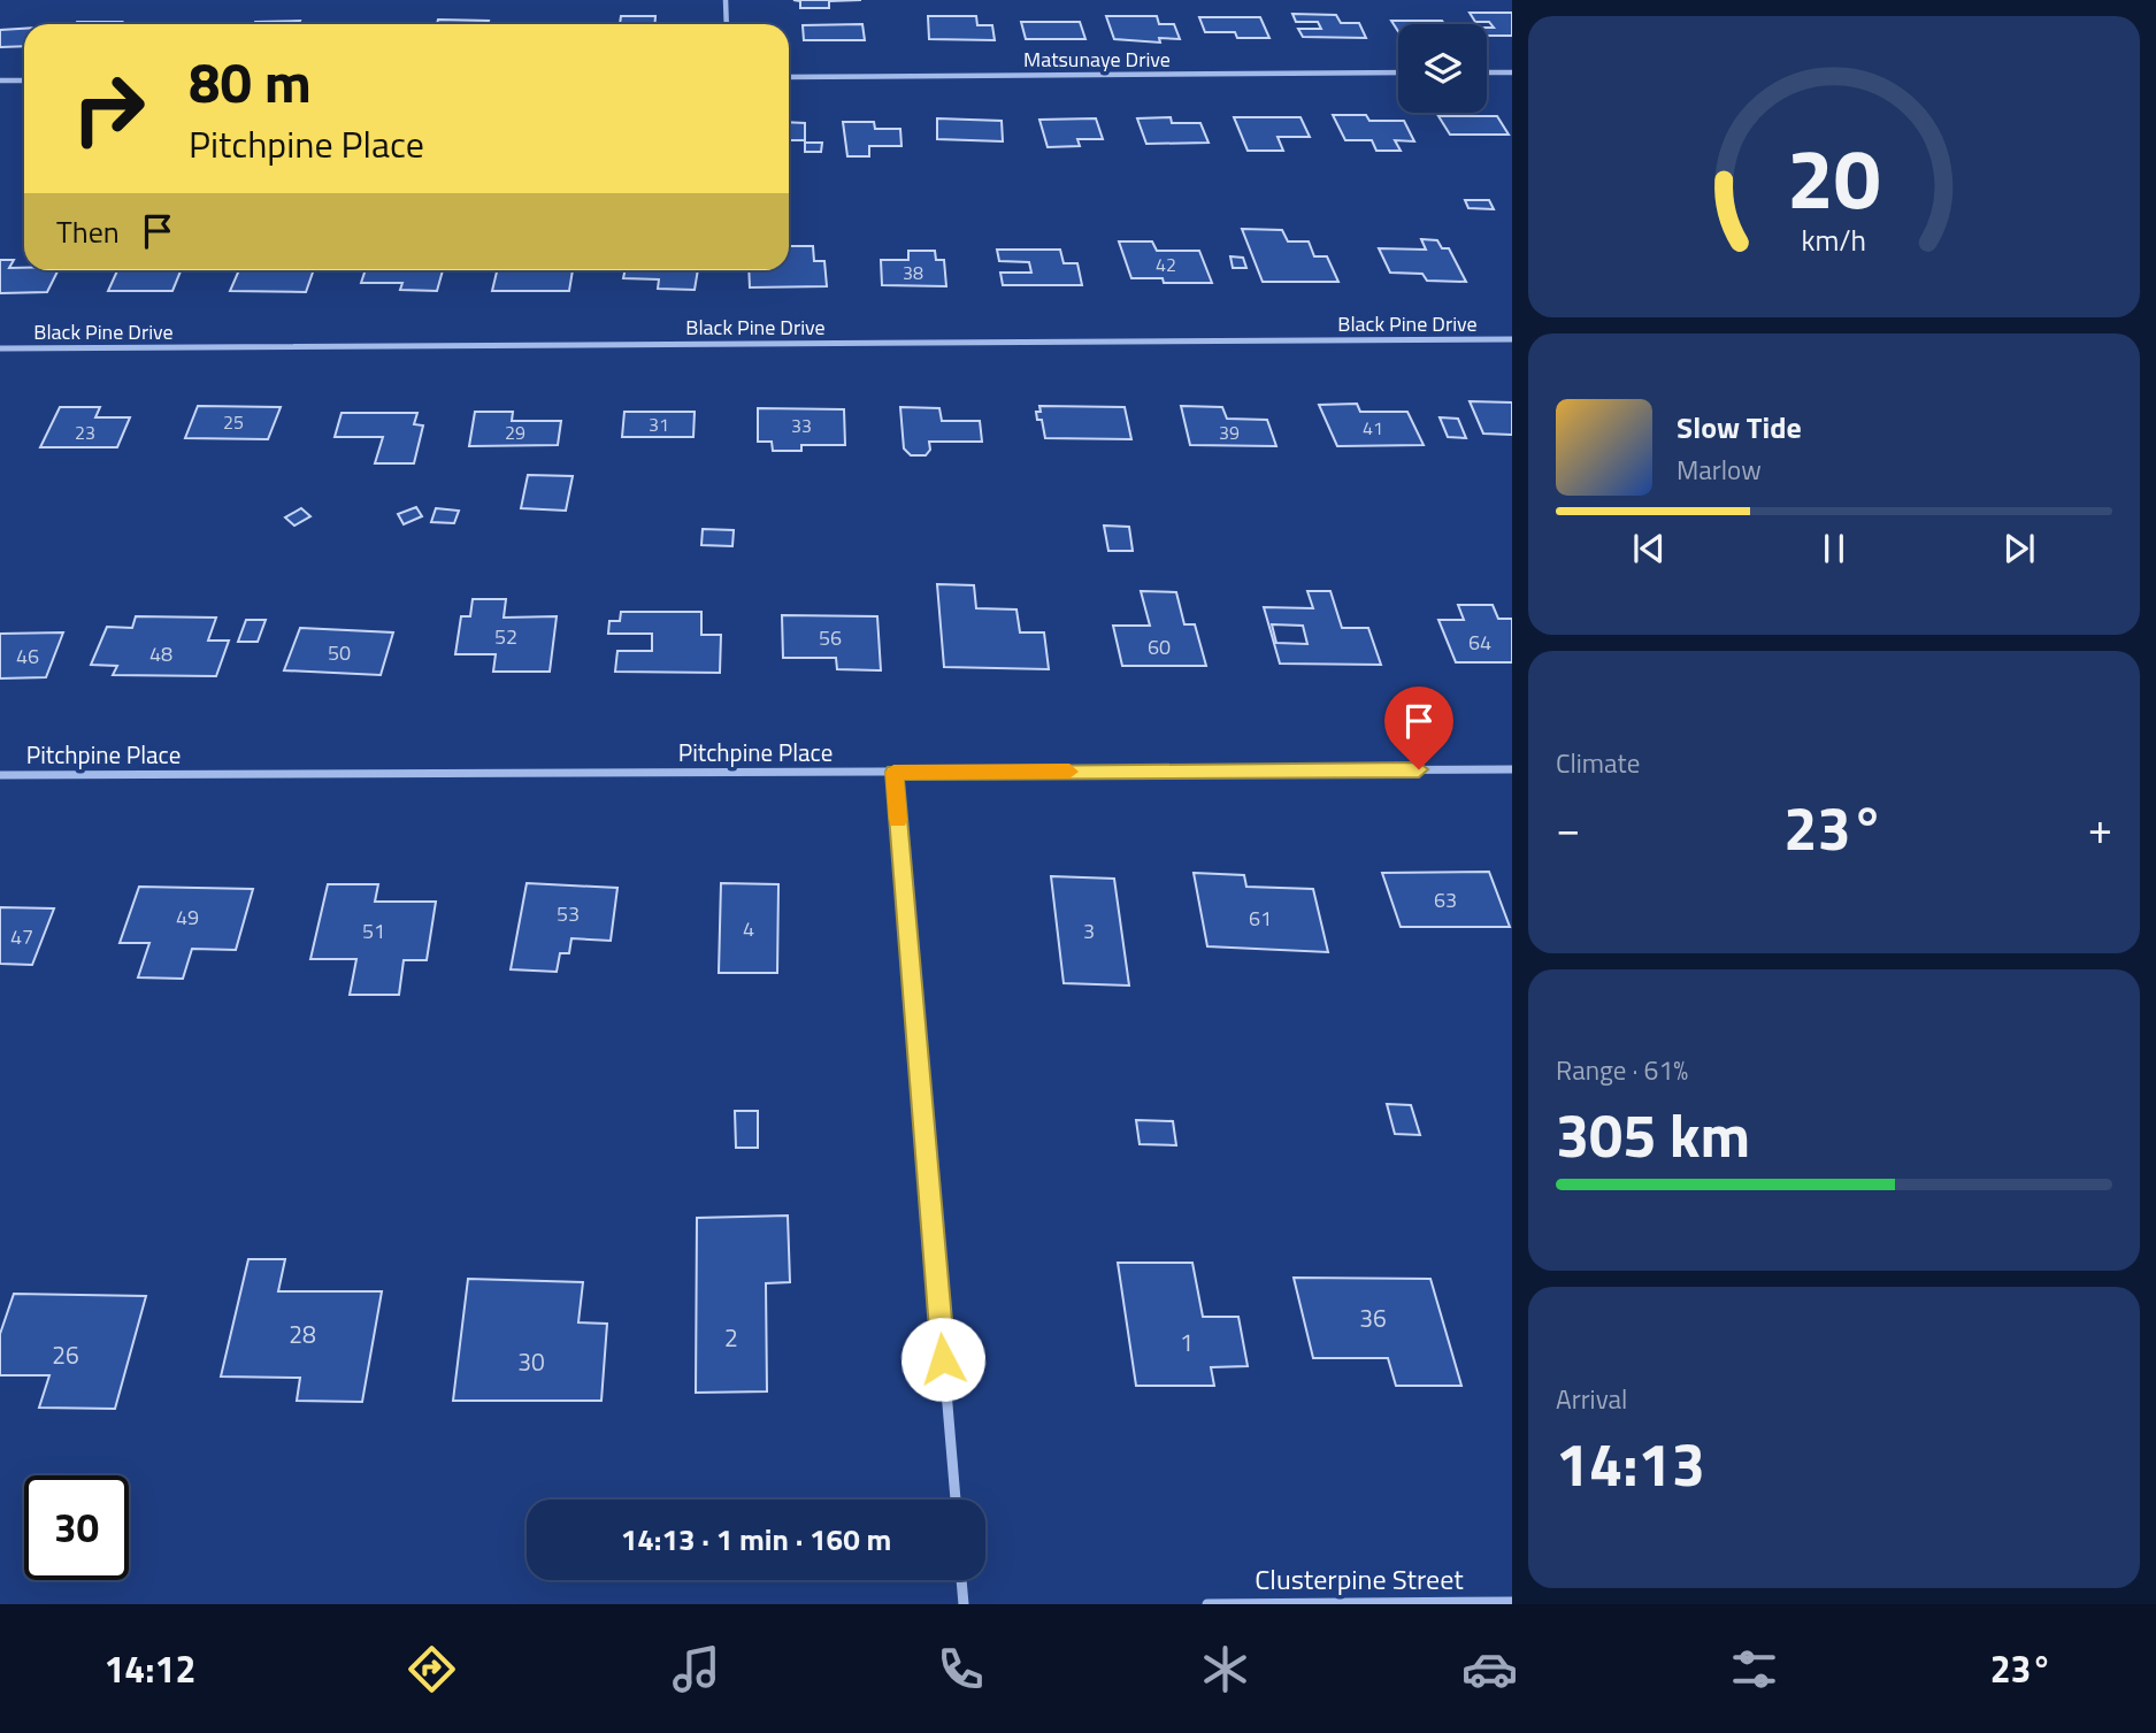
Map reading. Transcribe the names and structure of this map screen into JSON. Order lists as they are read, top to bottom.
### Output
{
  "streets": {
    "street": [
      "Matsunaye Drive",
      "Black Pine Drive",
      "Pitchpine Place",
      "Clusterpine Street"
    ]
  },
  "house_numbers": [
    "42",
    "38",
    "25",
    "31",
    "33",
    "41",
    "23",
    "29",
    "39",
    "52",
    "56",
    "64",
    "60",
    "50",
    "48",
    "46",
    "63",
    "53",
    "49",
    "61",
    "4",
    "51",
    "3",
    "47",
    "36",
    "28",
    "2",
    "1",
    "26",
    "30"
  ],
  "page": {
    "turn": ["80 m", "Pitchpine Place"],
    "then": "Then",
    "song": ["Slow Tide", "Marlow"],
    "tile": [
      "Climate",
      ["Range · 61%", "305 km"],
      ["Arrival", "14:13"]
    ],
    "heat": ["−", "23°", "+"],
    "limit": "30",
    "trip": "14:13 · 1 min · 160 m",
    "tabs": ["14:12", "23°"],
    "gauge": ["20", "km/h"]
  }
}
